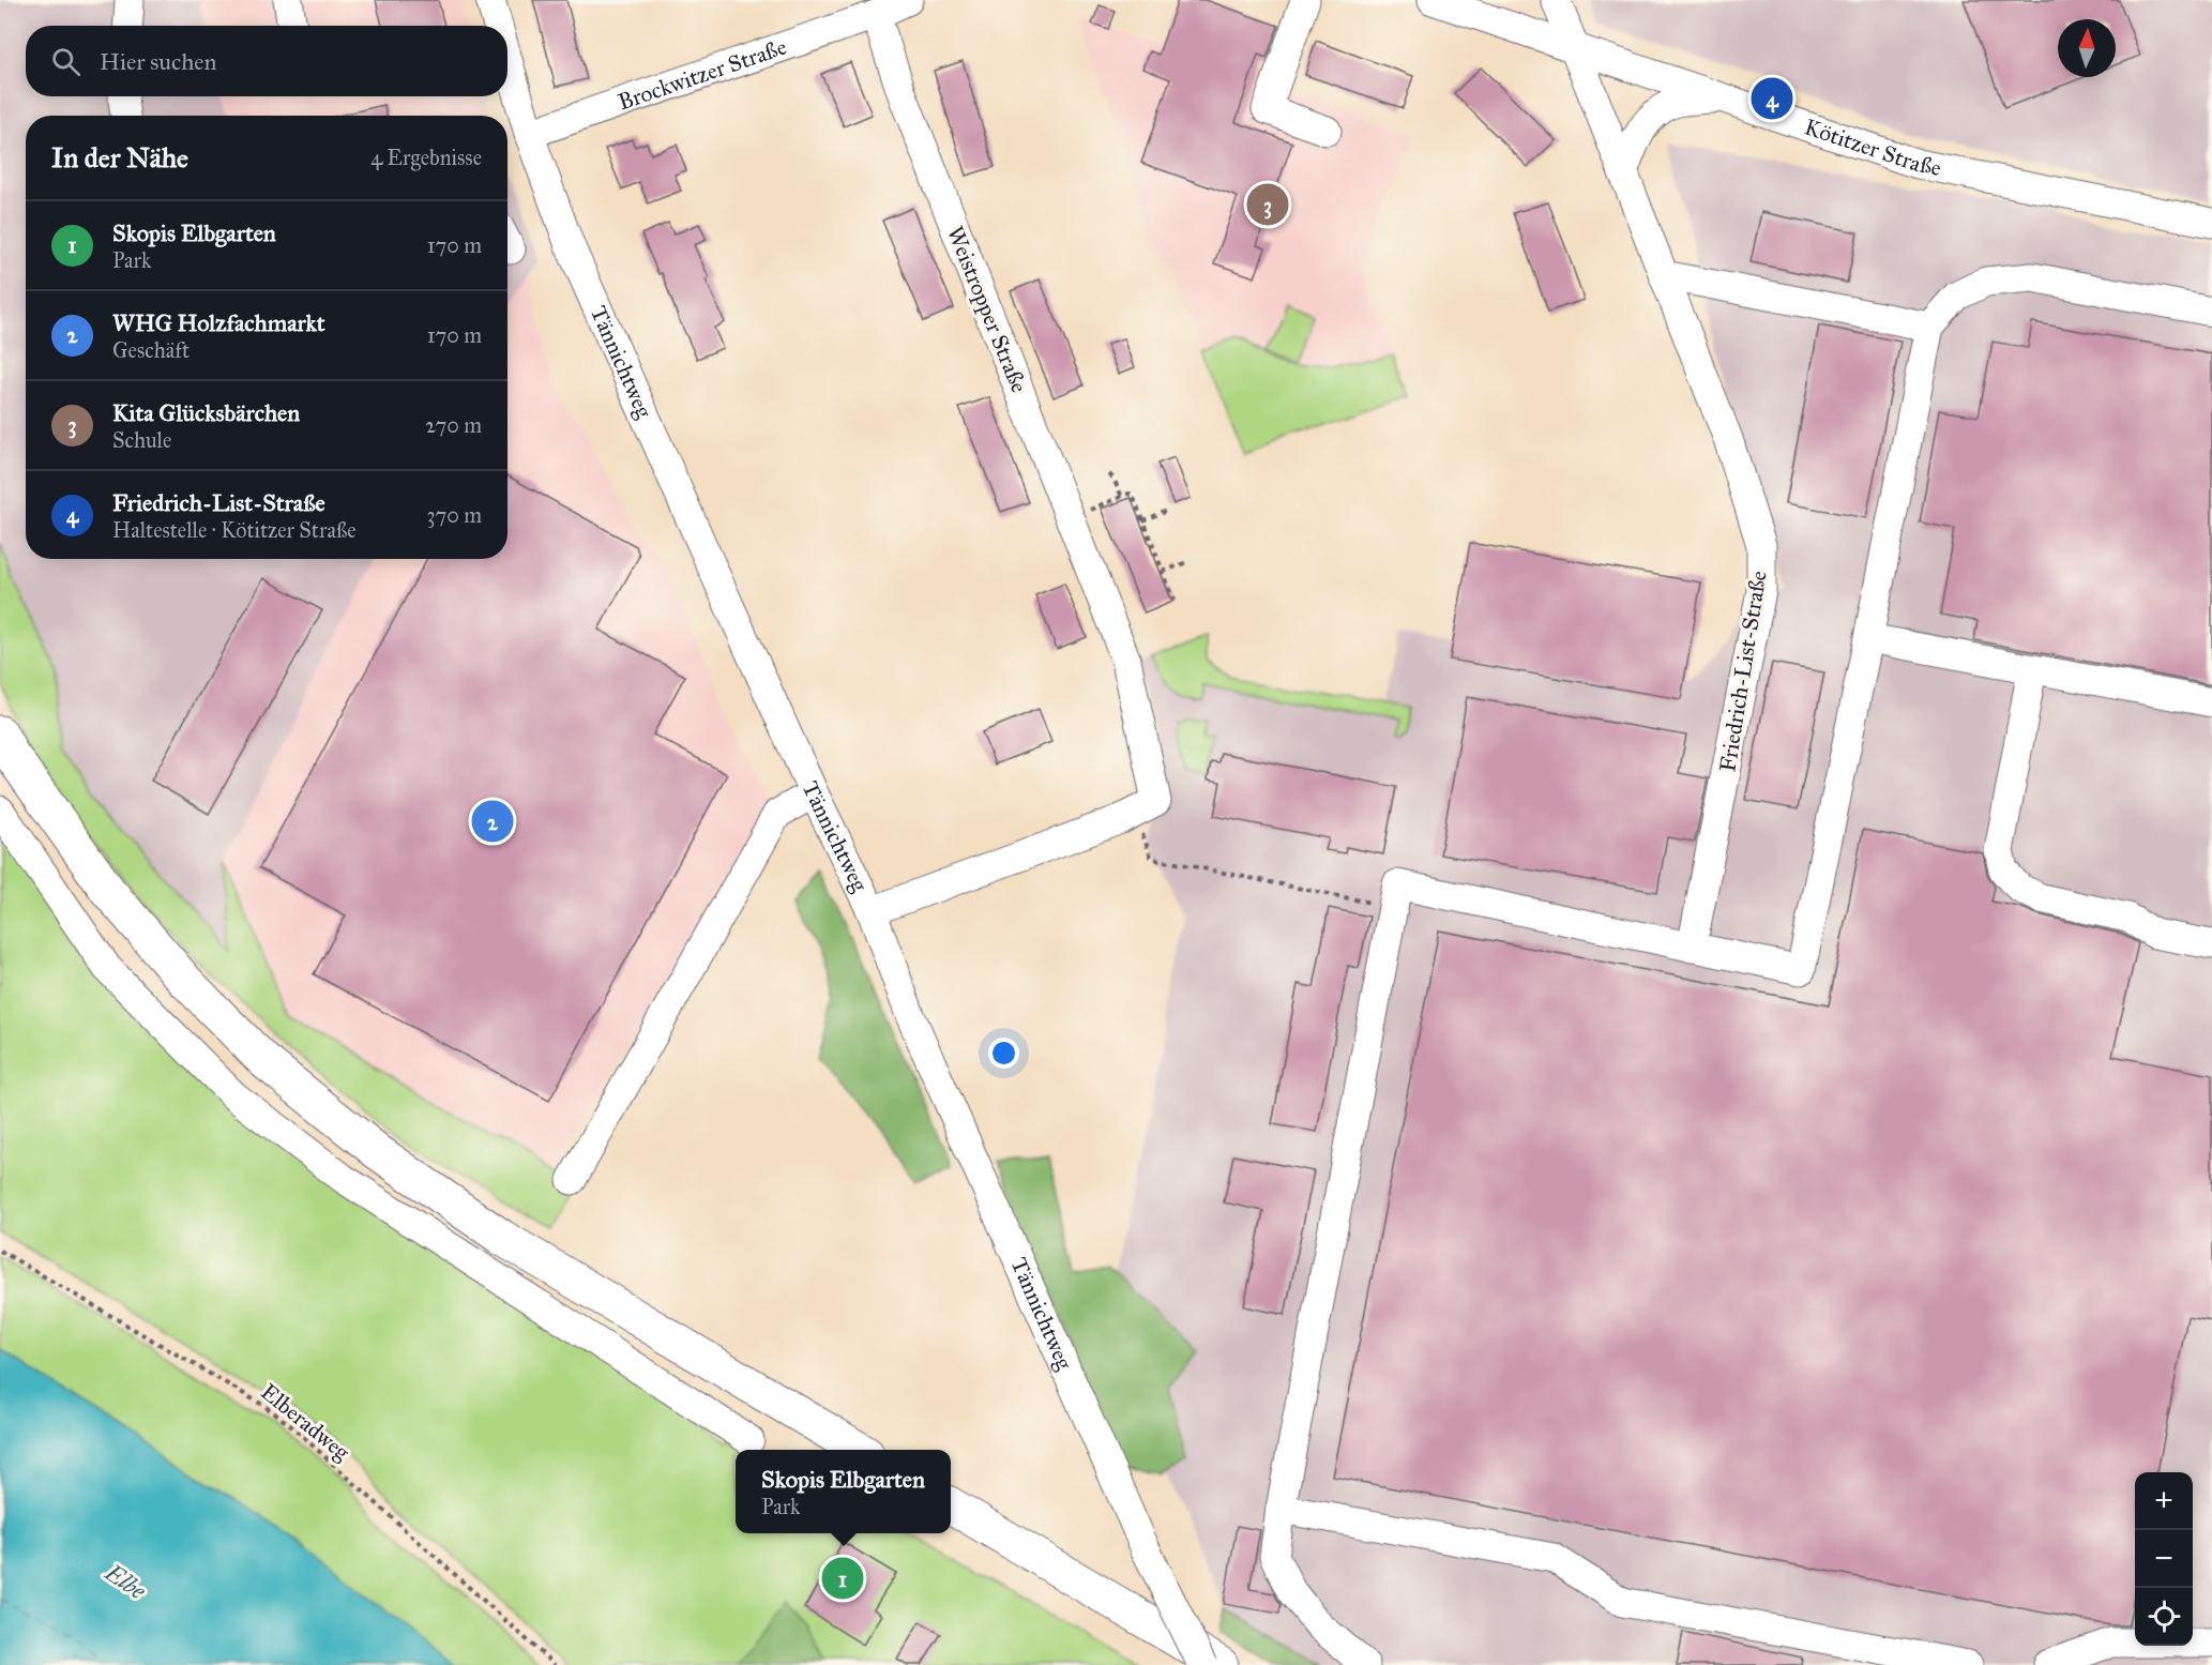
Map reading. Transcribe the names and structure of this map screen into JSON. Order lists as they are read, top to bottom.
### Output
{
  "streets": {
    "street": [
      "Brockwitzer Straße",
      "Kötitzer Straße",
      "Weistropper Straße",
      "Tännichtweg",
      "Friedrich-List-Straße"
    ],
    "path": ["Elberadweg"]
  },
  "crossings": [
    ["Brockwitzer Straße", "Weistropper Straße"],
    ["Brockwitzer Straße", "Tännichtweg"],
    ["Kötitzer Straße", "Friedrich-List-Straße"],
    ["Weistropper Straße", "Tännichtweg"]
  ],
  "water": ["Elbe"],
  "north": "top",
  "page": {
    "search": "Hier suchen",
    "pins": [
      "4",
      "3",
      "2",
      "1"
    ],
    "heading": ["In der Nähe", "4 Ergebnisse"],
    "list": [
      {
        "mark": "1",
        "name": "Skopis Elbgarten",
        "note": "Park",
        "value": "170 m"
      },
      {
        "mark": "2",
        "name": "WHG Holzfachmarkt",
        "note": "Geschäft",
        "value": "170 m"
      },
      {
        "mark": "3",
        "name": "Kita Glücksbärchen",
        "note": "Schule",
        "value": "270 m"
      },
      {
        "mark": "4",
        "name": "Friedrich-List-Straße",
        "note": "Haltestelle · Kötitzer Straße",
        "value": "370 m"
      }
    ],
    "popup": ["Skopis Elbgarten", "Park"],
    "map_buttons": ["+", "−"]
  }
}
